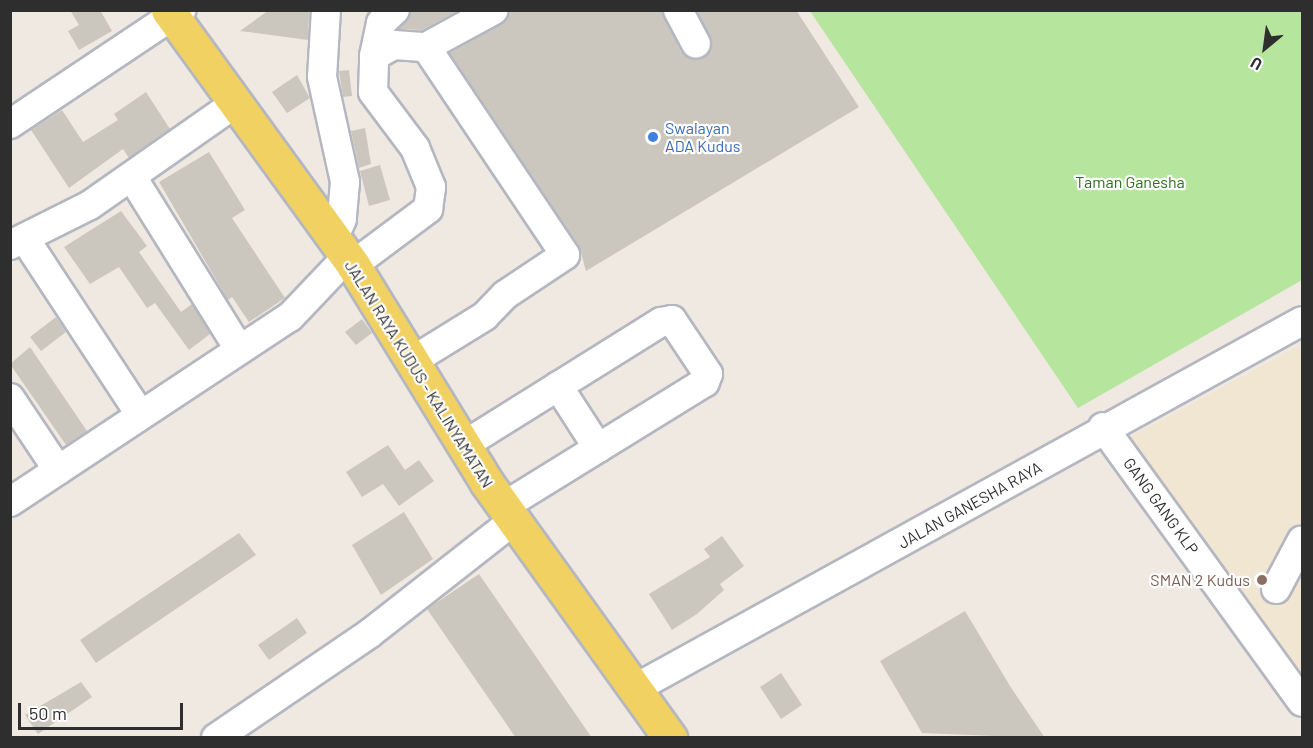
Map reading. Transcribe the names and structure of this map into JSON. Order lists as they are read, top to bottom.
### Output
{
  "streets": {
    "main road": ["JALAN RAYA KUDUS - KALINYAMATAN"],
    "street": ["JALAN GANESHA RAYA", "GANG GANG KLP"]
  },
  "crossings": [
    ["JALAN RAYA KUDUS - KALINYAMATAN", "JALAN GANESHA RAYA"],
    ["JALAN GANESHA RAYA", "GANG GANG KLP"]
  ],
  "parks": ["Taman Ganesha"],
  "places": ["Swalayan ADA Kudus", "SMAN 2 Kudus"],
  "scale_bar": "50 m",
  "north": "bottom left"
}
